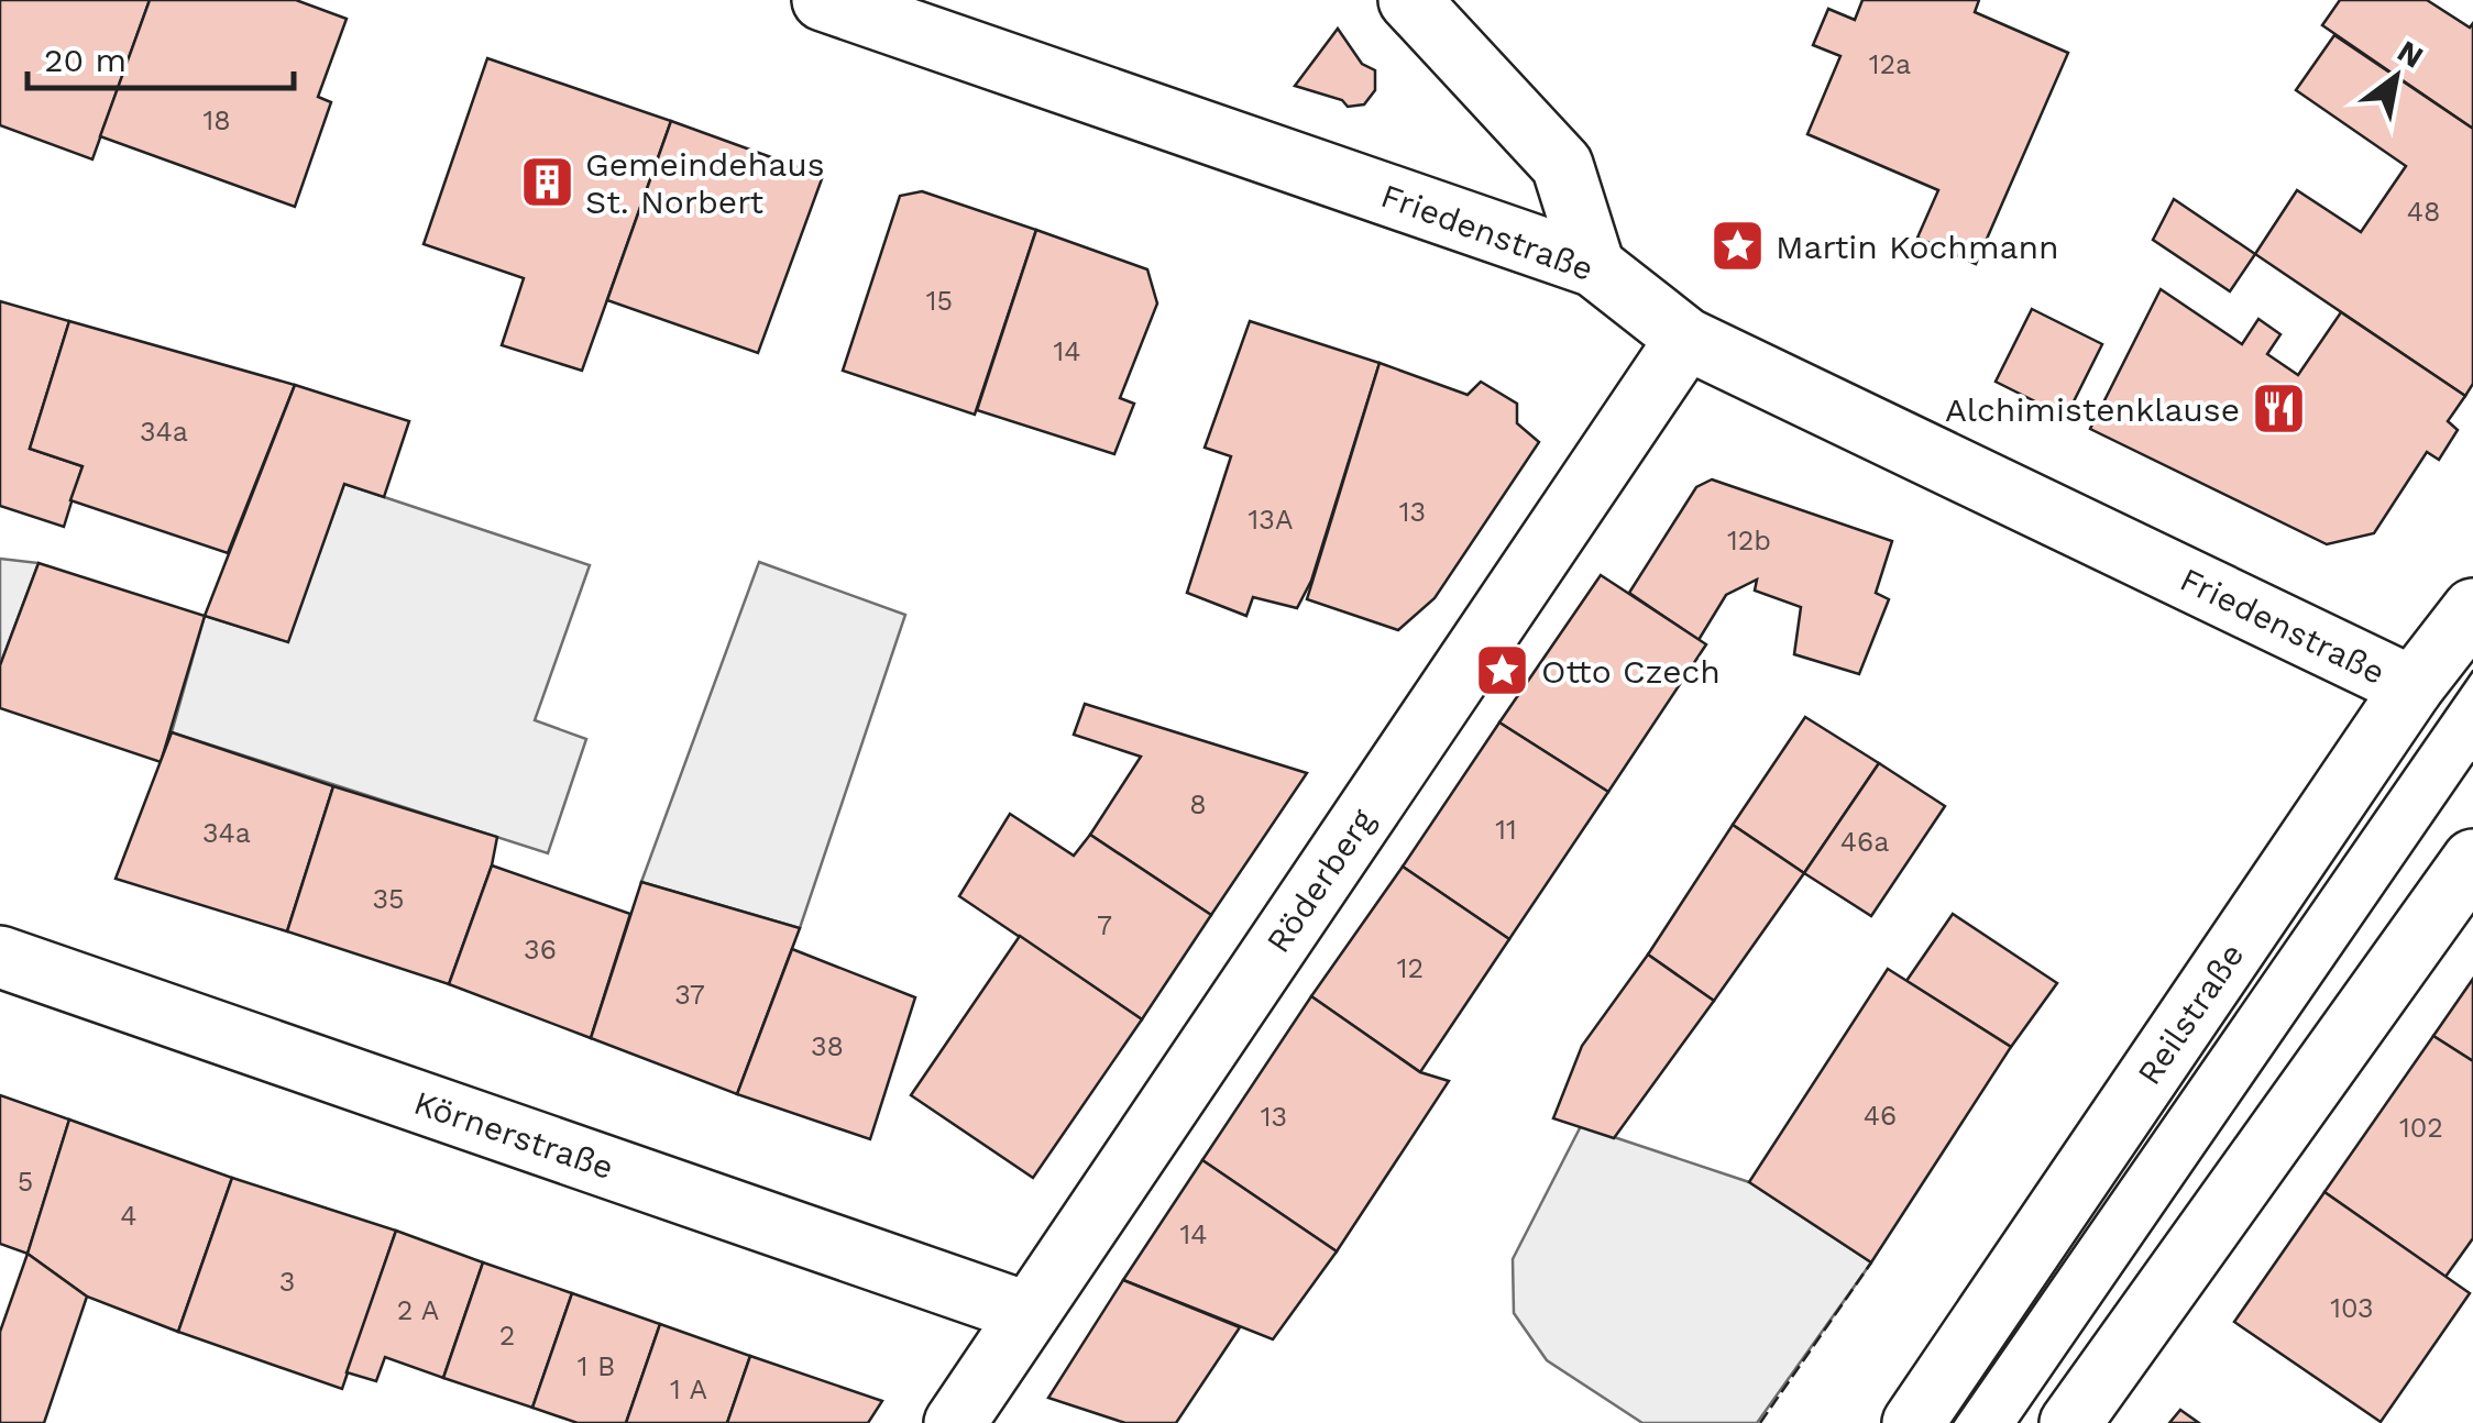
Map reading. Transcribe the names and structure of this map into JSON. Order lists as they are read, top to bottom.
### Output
{
  "streets": {
    "street": [
      "Friedenstraße",
      "Röderberg",
      "Reilstraße",
      "Körnerstraße"
    ]
  },
  "crossings": [
    ["Friedenstraße", "Röderberg"],
    ["Friedenstraße", "Reilstraße"],
    ["Röderberg", "Körnerstraße"]
  ],
  "places": {
    "building": ["Gemeindehaus St. Norbert"],
    "place": ["Martin Kochmann", "Otto Czech"],
    "restaurant": ["Alchimistenklause"]
  },
  "house_numbers": [
    "12a",
    "18",
    "48",
    "15",
    "14",
    "34a",
    "13",
    "13A",
    "12b",
    "8",
    "11",
    "34a",
    "46a",
    "35",
    "7",
    "36",
    "12",
    "37",
    "38",
    "46",
    "13",
    "102",
    "5",
    "4",
    "14",
    "3",
    "103",
    "2 A",
    "2",
    "1 B",
    "1 A"
  ],
  "scale_bar": "20 m",
  "north": "top right"
}
